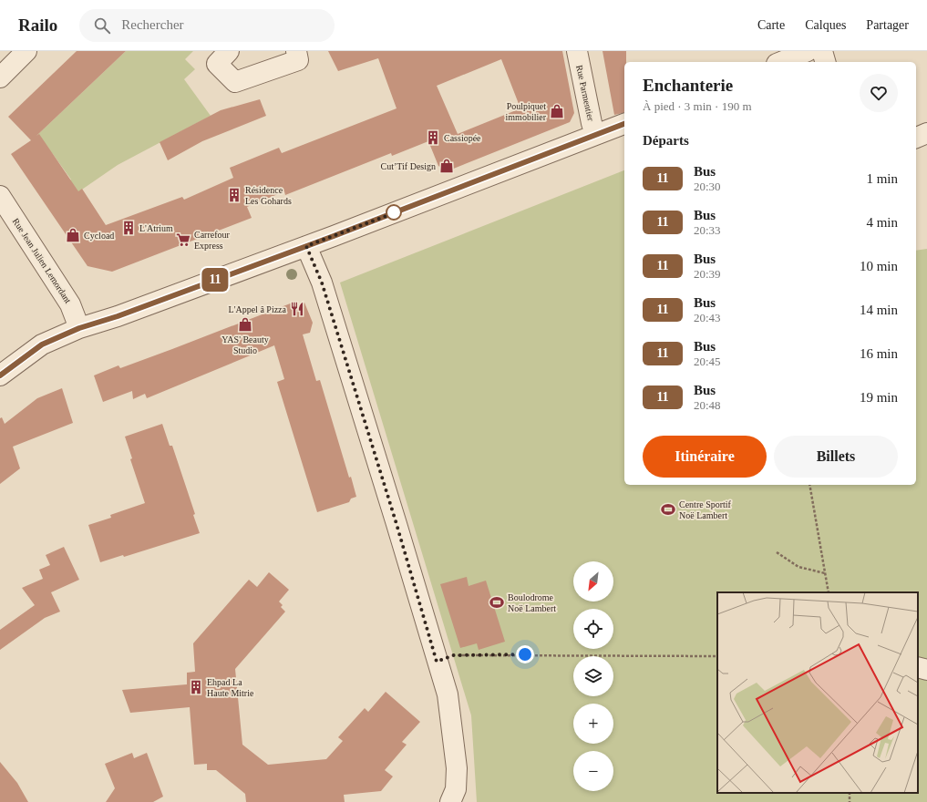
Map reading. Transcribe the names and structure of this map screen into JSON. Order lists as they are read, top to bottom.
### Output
{
  "streets": {
    "street": ["Rue Parmentier", "Rue Jean Julien Lemordant"]
  },
  "places": {
    "shop": [
      "Poulpiquet immobilier",
      "Cut’Tif Design",
      "Cycload",
      "YAS' Beauty Studio"
    ],
    "building": [
      "Cassiopée",
      "Résidence Les Gohards",
      "L'Atrium",
      "Ehpad La Haute Mitrie"
    ],
    "supermarket": ["Carrefour Express"],
    "restaurant": ["L'Appel â Pizza"],
    "sports": ["Centre Sportif Noë Lambert", "Boulodrome Noë Lambert"]
  },
  "lines": ["bus line 11"],
  "north": "bottom left",
  "page": {
    "header": "Railo",
    "search": "Rechercher",
    "nav": ["Carte", "Calques", "Partager"],
    "on_map": "11",
    "heading": [
      ["Enchanterie", "À pied · 3 min · 190 m"],
      "Départs"
    ],
    "list": [
      {
        "mark": "11",
        "name": "Bus",
        "note": "20:30",
        "value": "1 min"
      },
      {
        "mark": "11",
        "name": "Bus",
        "note": "20:33",
        "value": "4 min"
      },
      {
        "mark": "11",
        "name": "Bus",
        "note": "20:39",
        "value": "10 min"
      },
      {
        "mark": "11",
        "name": "Bus",
        "note": "20:43",
        "value": "14 min"
      },
      {
        "mark": "11",
        "name": "Bus",
        "note": "20:45",
        "value": "16 min"
      },
      {
        "mark": "11",
        "name": "Bus",
        "note": "20:48",
        "value": "19 min"
      }
    ],
    "buttons": ["Itinéraire", "Billets"],
    "map_buttons": ["+", "−"]
  }
}
